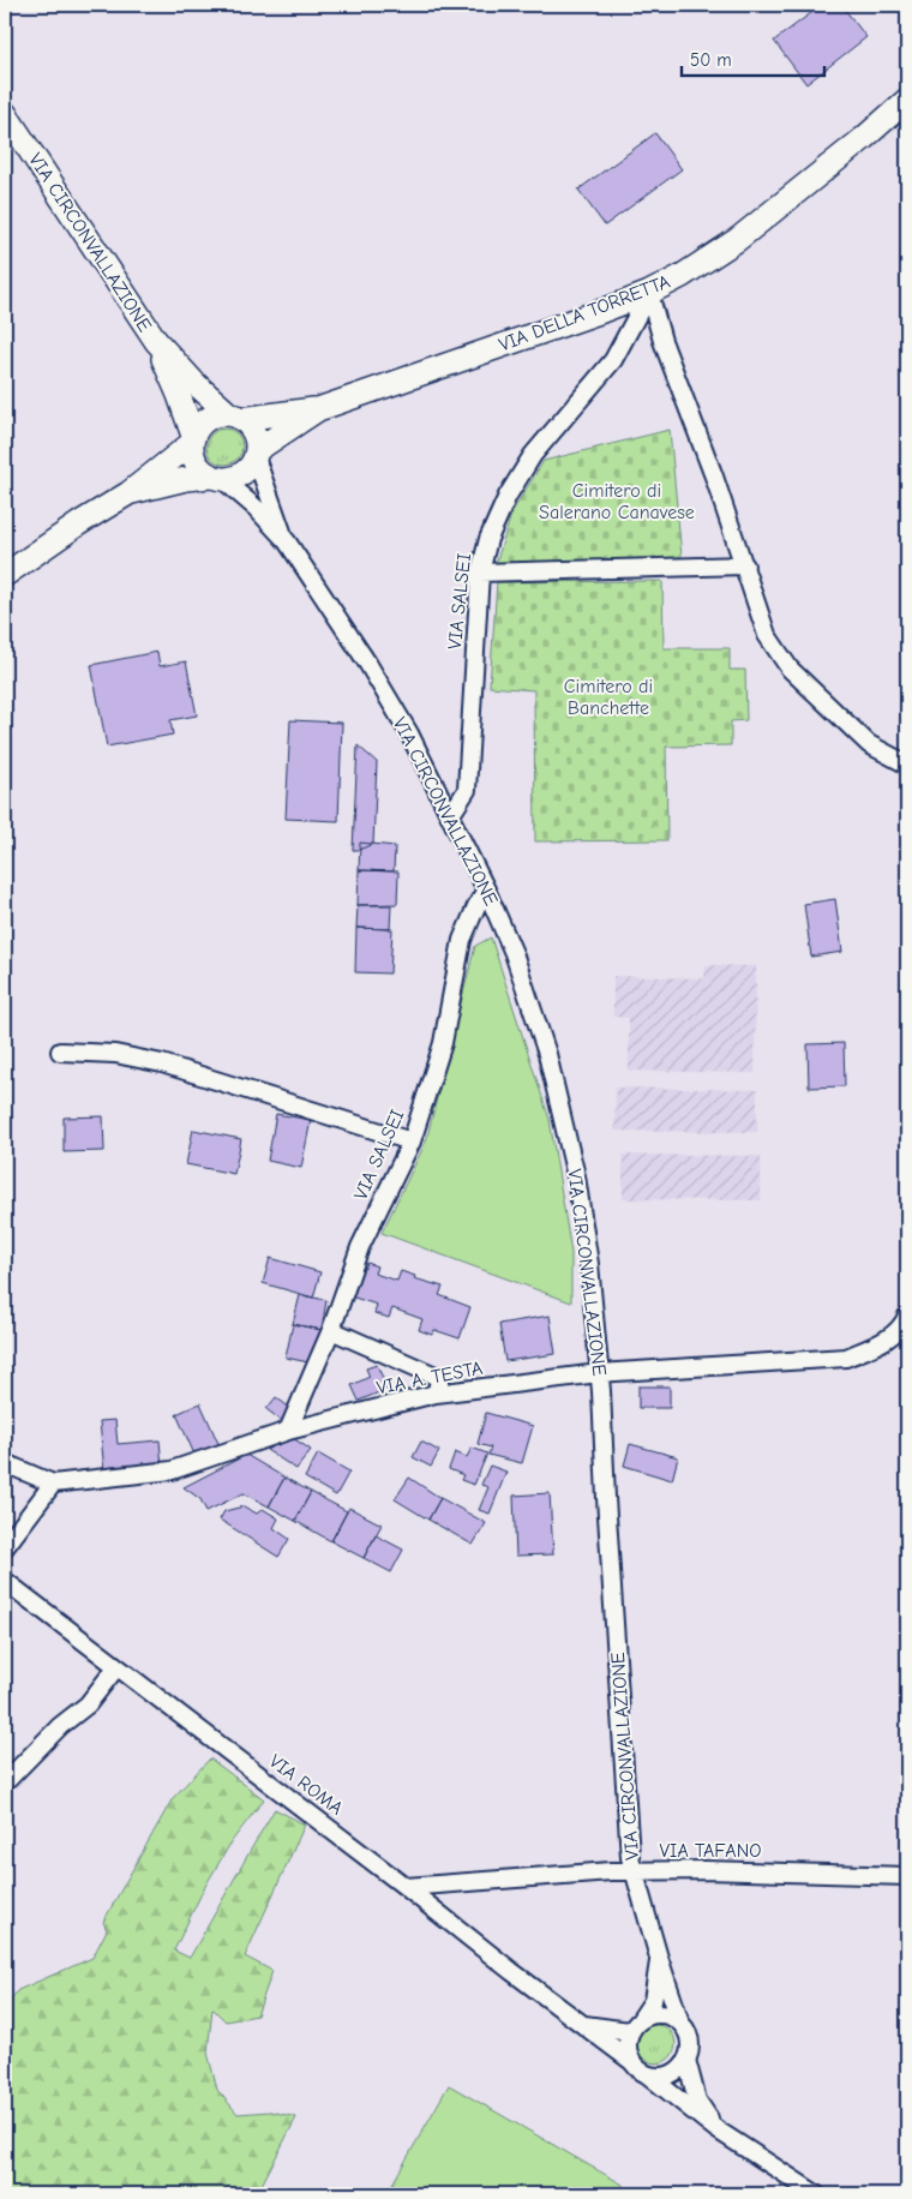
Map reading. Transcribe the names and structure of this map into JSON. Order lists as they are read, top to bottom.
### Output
{
  "streets": {
    "main road": ["VIA CIRCONVALLAZIONE", "VIA DELLA TORRETTA"],
    "street": [
      "VIA SALSEI",
      "VIA A. TESTA",
      "VIA ROMA",
      "VIA TAFANO"
    ]
  },
  "crossings": [
    ["VIA CIRCONVALLAZIONE", "VIA SALSEI"],
    ["VIA CIRCONVALLAZIONE", "VIA A. TESTA"],
    ["VIA CIRCONVALLAZIONE", "VIA ROMA"],
    ["VIA CIRCONVALLAZIONE", "VIA TAFANO"],
    ["VIA DELLA TORRETTA", "VIA SALSEI"],
    ["VIA SALSEI", "VIA A. TESTA"],
    ["VIA ROMA", "VIA TAFANO"]
  ],
  "parks": ["Cimitero di Salerano Canavese", "Cimitero di Banchette"],
  "scale_bar": "50 m"
}
